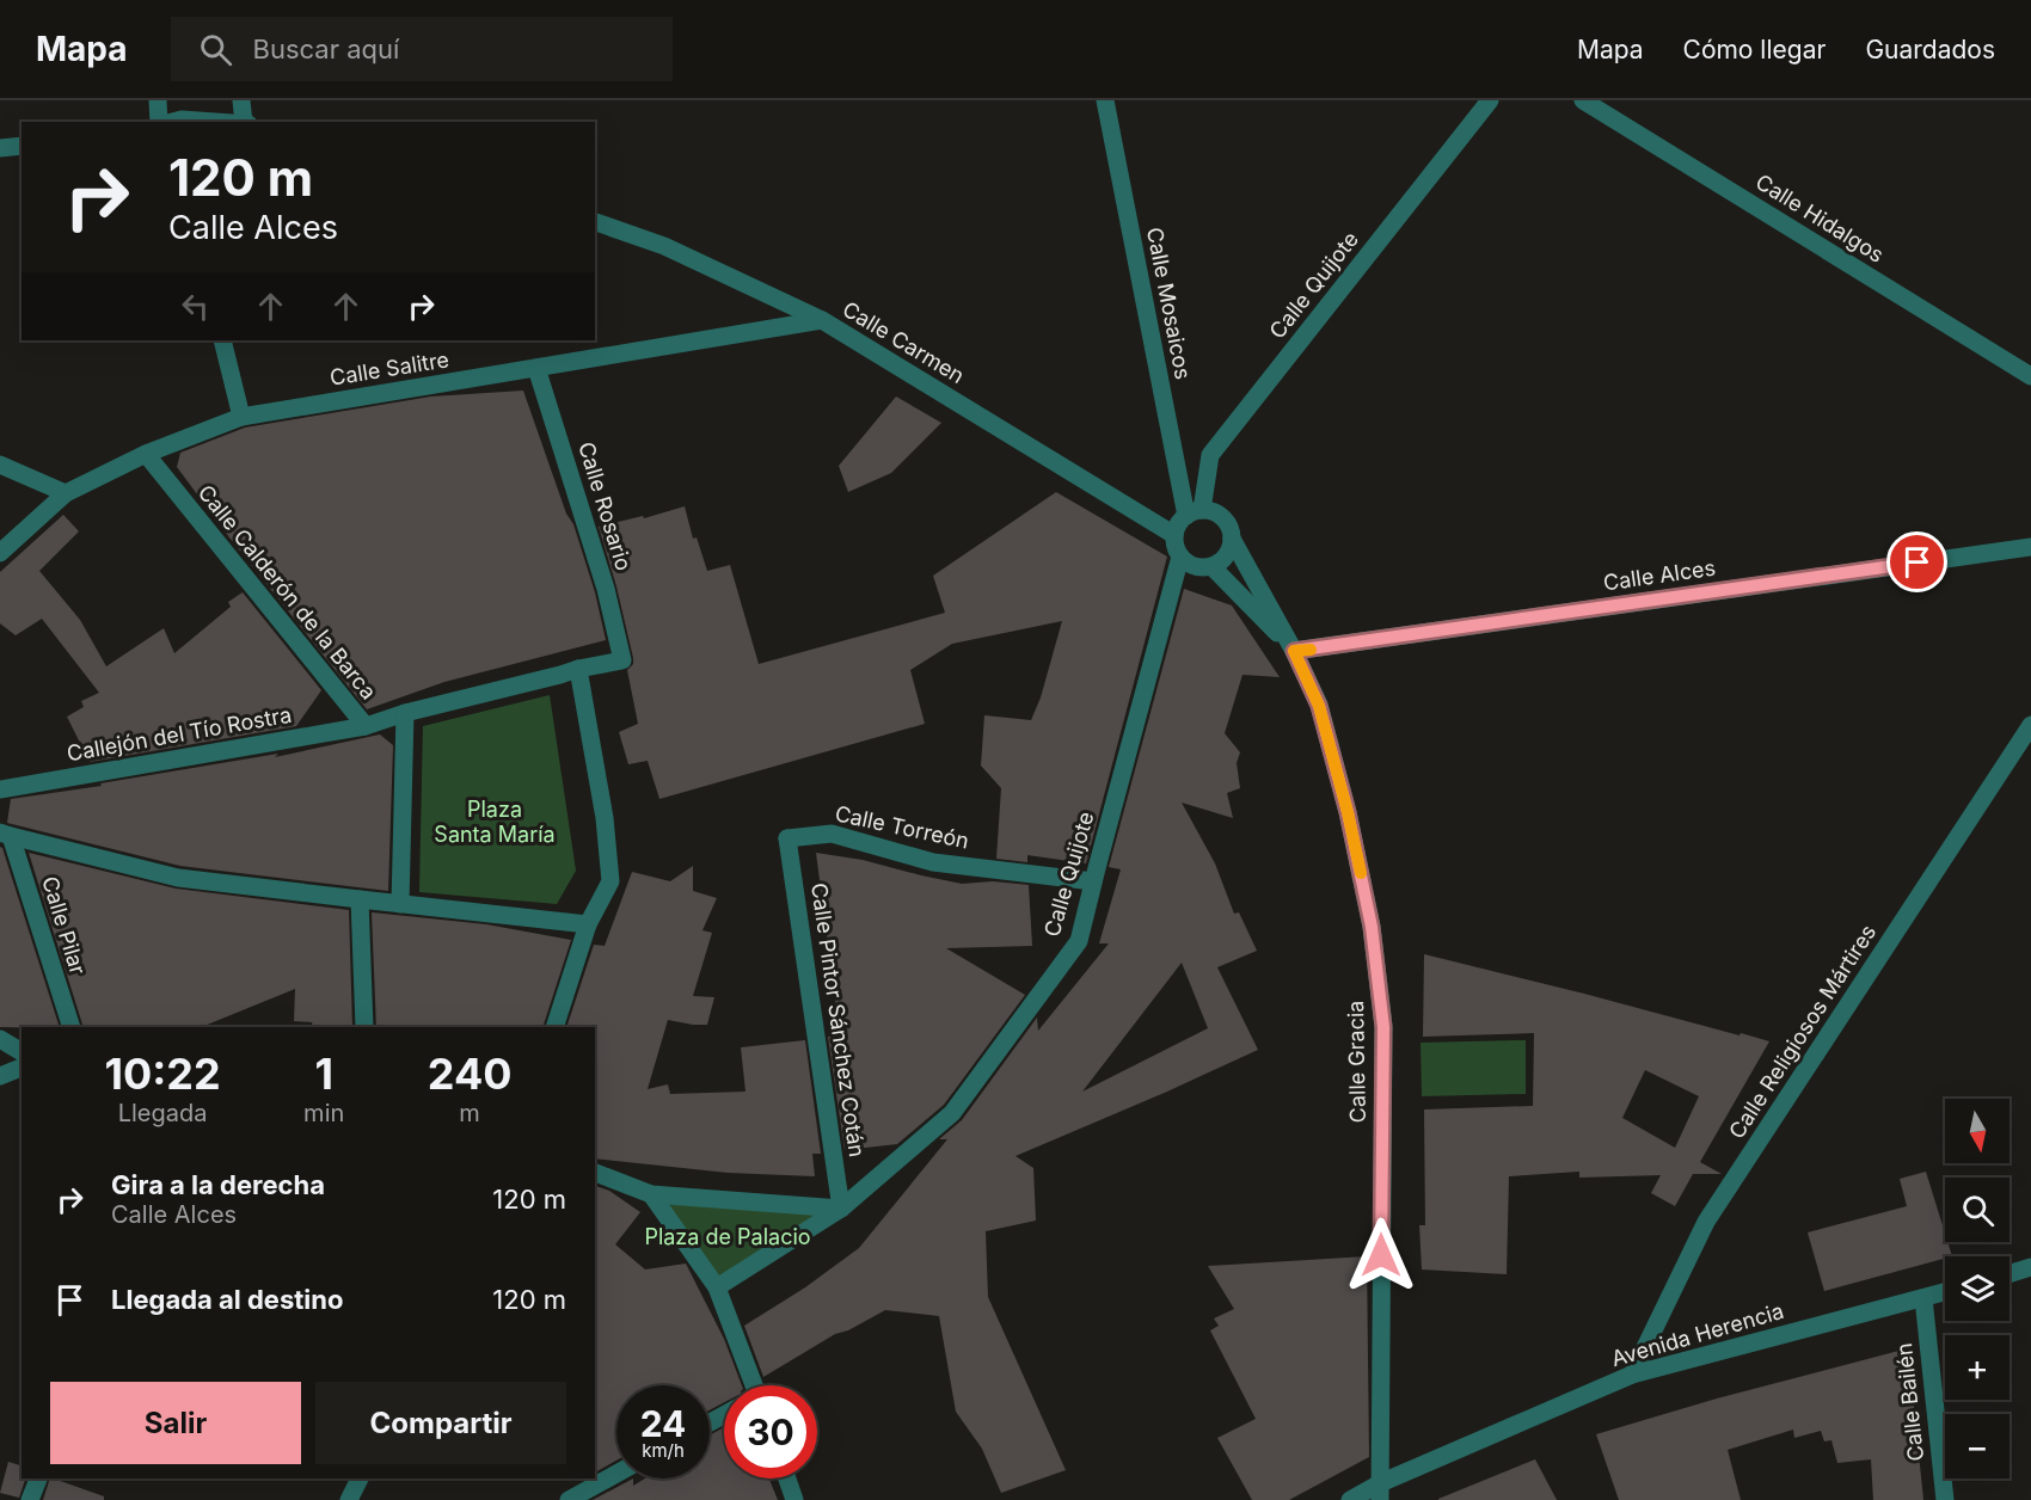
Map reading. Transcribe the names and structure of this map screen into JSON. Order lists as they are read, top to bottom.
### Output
{
  "streets": {
    "street": [
      "Calle Hidalgos",
      "Calle Quijote",
      "Calle Mosaicos",
      "Calle Carmen",
      "Calle Salitre",
      "Calle Rosario",
      "Calle Alces",
      "Calle Calderón de la Barca",
      "Callejón del Tío Rostra",
      "Calle Torreón",
      "Calle Pilar",
      "Calle Pintor Sánchez Cotán",
      "Calle Religiosos Mártires",
      "Calle Gracia",
      "Avenida Herencia",
      "Calle Bailén"
    ]
  },
  "crossings": [
    ["Calle Quijote", "Calle Mosaicos"],
    ["Calle Quijote", "Calle Carmen"],
    ["Calle Quijote", "Calle Torreón"],
    ["Calle Quijote", "Calle Pintor Sánchez Cotán"],
    ["Calle Quijote", "Calle Gracia"],
    ["Calle Mosaicos", "Calle Carmen"],
    ["Calle Mosaicos", "Calle Gracia"],
    ["Calle Carmen", "Calle Salitre"],
    ["Calle Carmen", "Calle Gracia"],
    ["Calle Salitre", "Calle Rosario"],
    ["Calle Salitre", "Calle Calderón de la Barca"],
    ["Calle Alces", "Calle Gracia"],
    ["Calle Calderón de la Barca", "Callejón del Tío Rostra"],
    ["Calle Torreón", "Calle Pintor Sánchez Cotán"],
    ["Calle Religiosos Mártires", "Avenida Herencia"],
    ["Calle Gracia", "Avenida Herencia"],
    ["Avenida Herencia", "Calle Bailén"]
  ],
  "parks": ["Plaza Santa María", "Plaza de Palacio"],
  "north": "bottom",
  "page": {
    "header": "Mapa",
    "search": "Buscar aquí",
    "nav": ["Mapa", "Cómo llegar", "Guardados"],
    "turn": ["120 m", "Calle Alces"],
    "eta": [
      "10:22",
      "Llegada",
      "1",
      "min",
      "240",
      "m"
    ],
    "map_buttons": ["+", "−"],
    "list": [
      {
        "name": "Gira a la derecha",
        "note": "Calle Alces",
        "value": "120 m"
      },
      {
        "name": "Llegada al destino",
        "value": "120 m"
      }
    ],
    "buttons": ["Salir", "Compartir"],
    "speed": "24 km/h",
    "limit": "30"
  }
}
